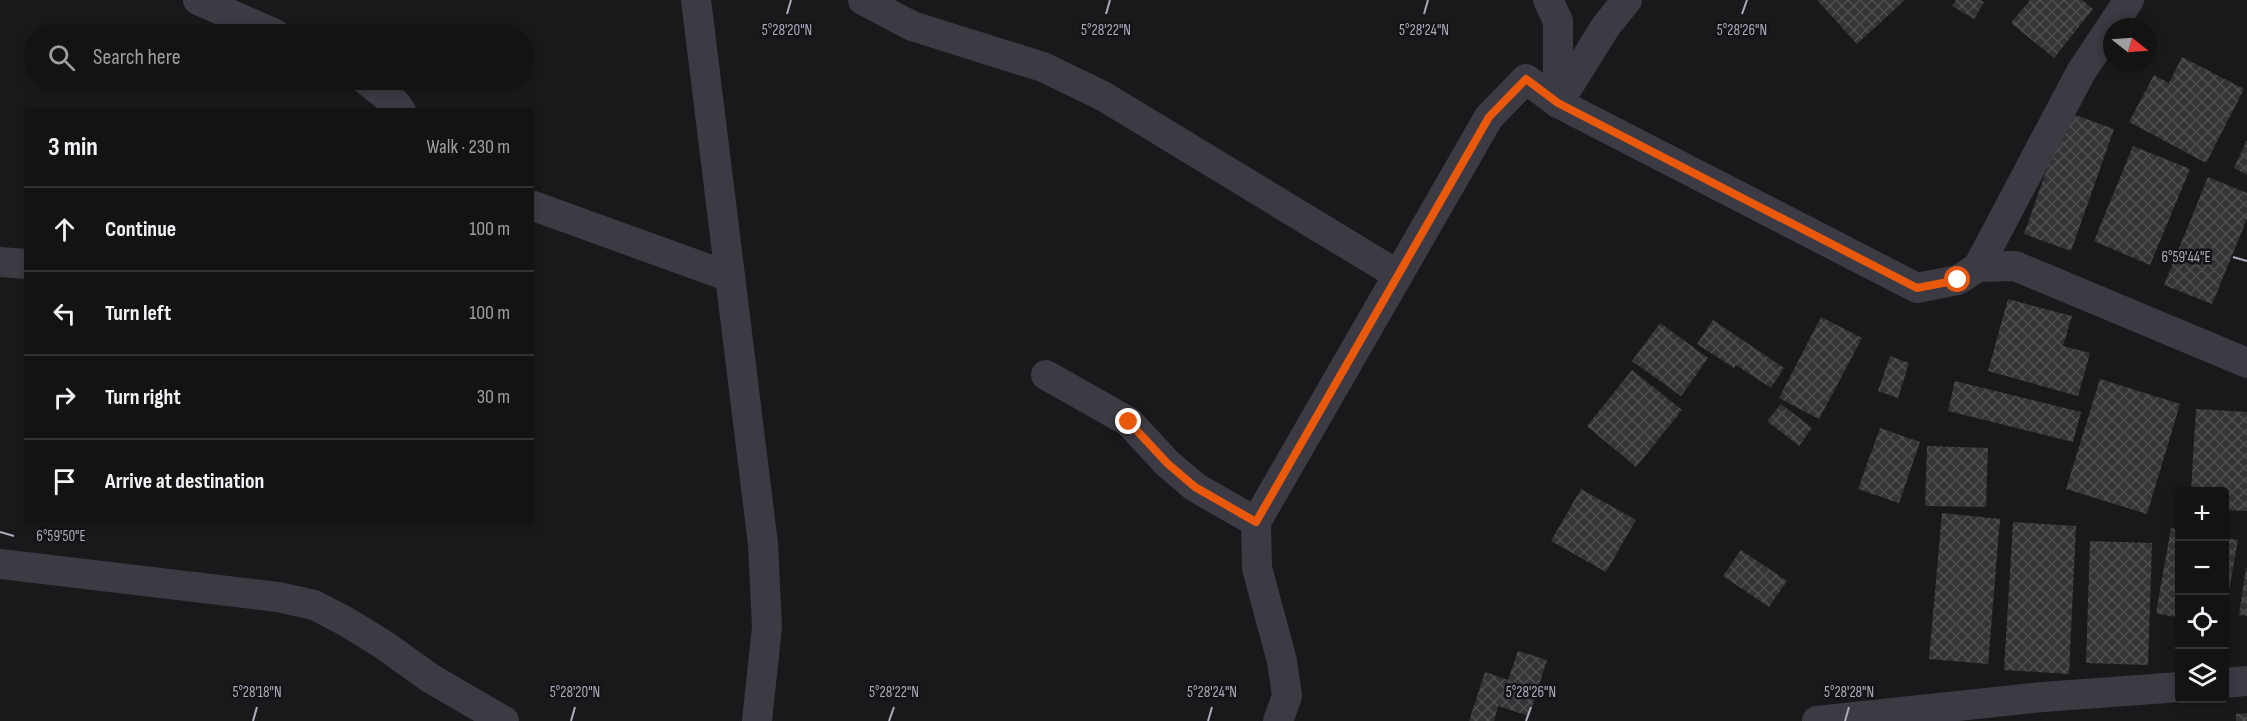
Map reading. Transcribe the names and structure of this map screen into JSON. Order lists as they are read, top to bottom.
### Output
{
  "north": "right",
  "page": {
    "search": "Search here",
    "heading": ["3 min", "Walk · 230 m"],
    "list": [
      ["Continue", "100 m"],
      ["Turn left", "100 m"],
      ["Turn right", "30 m"],
      "Arrive at destination"
    ],
    "map_buttons": ["+", "−"]
  },
  "coordinates": [
    "5°28'20\"N",
    "5°28'22\"N",
    "5°28'24\"N",
    "5°28'26\"N",
    "6°59'44\"E",
    "6°59'50\"E",
    "5°28'18\"N",
    "5°28'28\"N"
  ]
}
